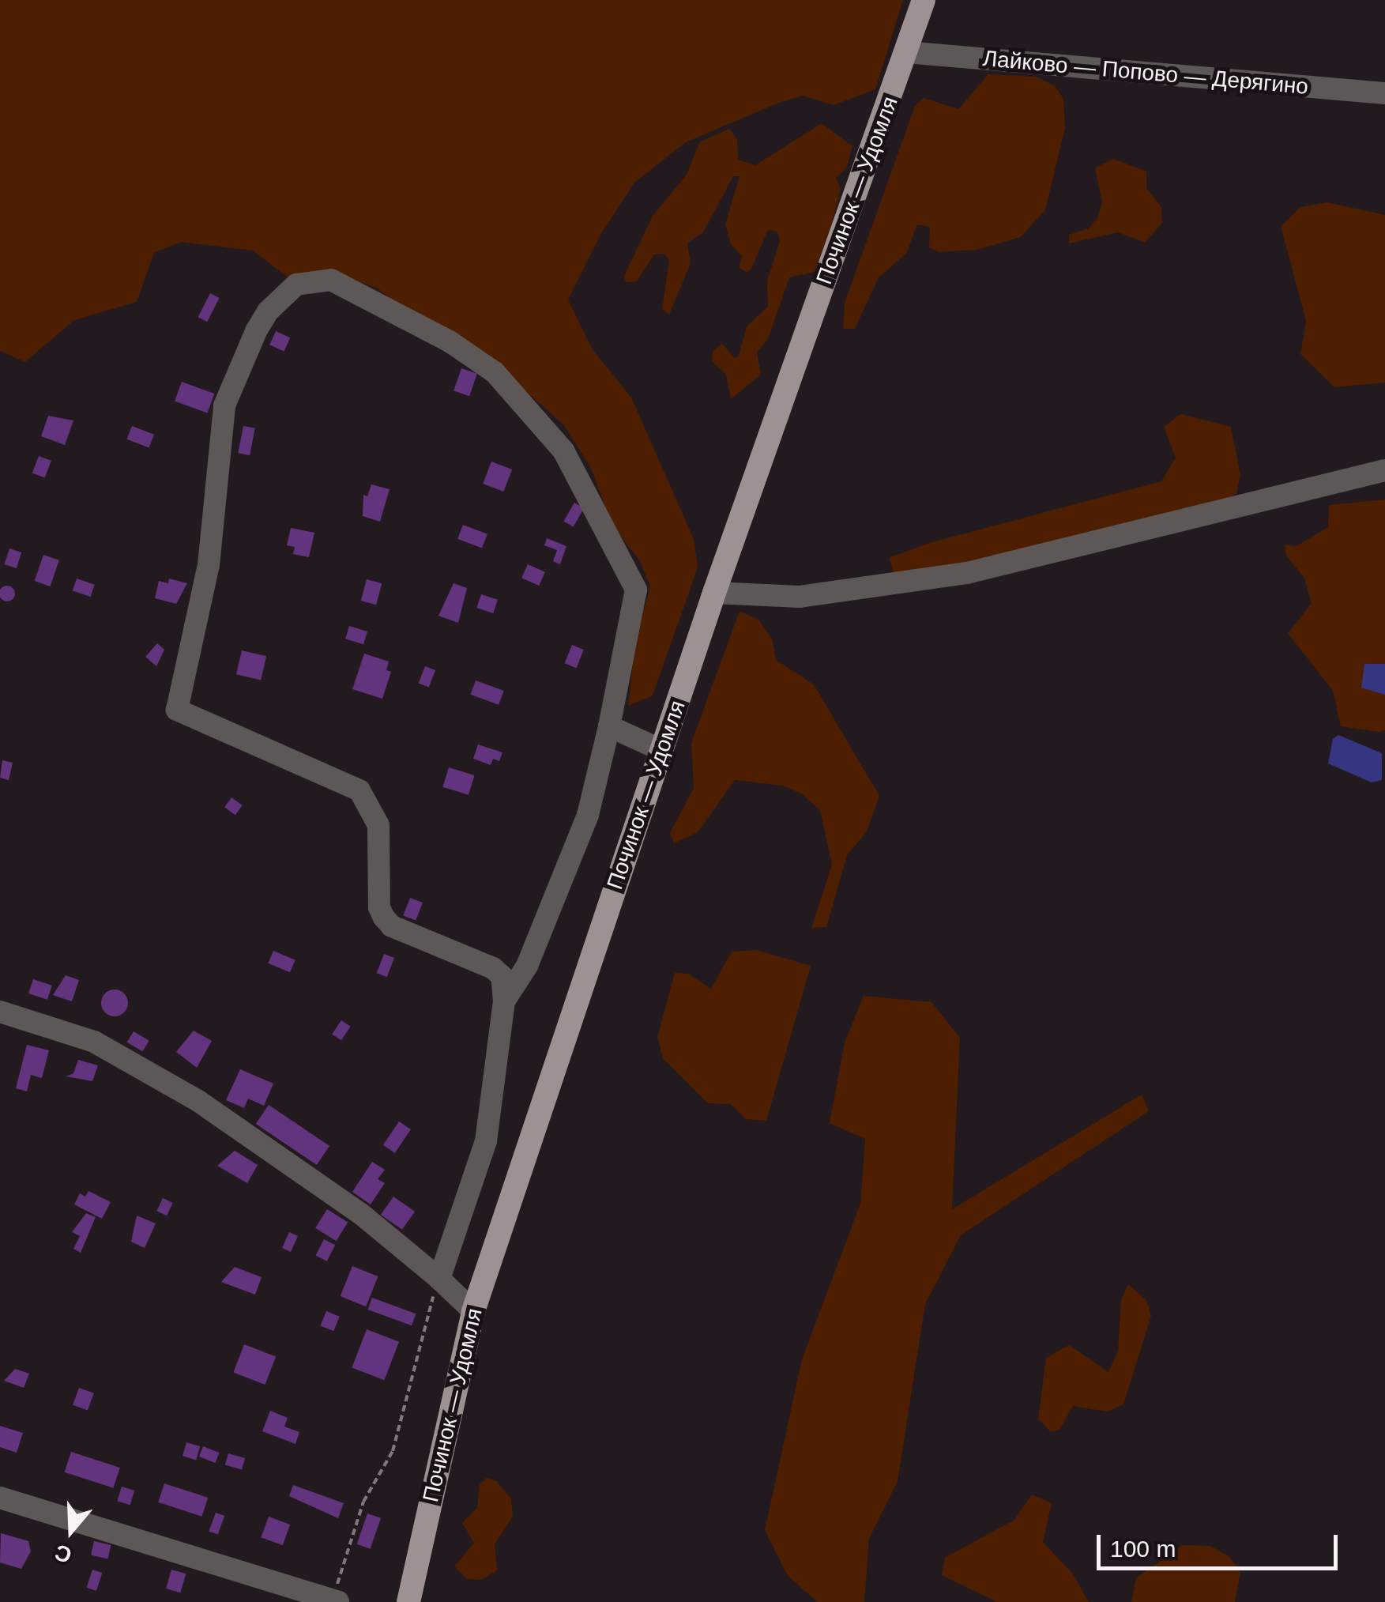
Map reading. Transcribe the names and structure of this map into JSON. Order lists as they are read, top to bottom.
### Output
{
  "streets": {
    "main road": ["Починок — Удомля"],
    "street": ["Лайково — Попово — Дерягино"]
  },
  "crossings": [
    ["Лайково — Попово — Дерягино", "Починок — Удомля"]
  ],
  "scale_bar": "100 m",
  "north": "bottom"
}
